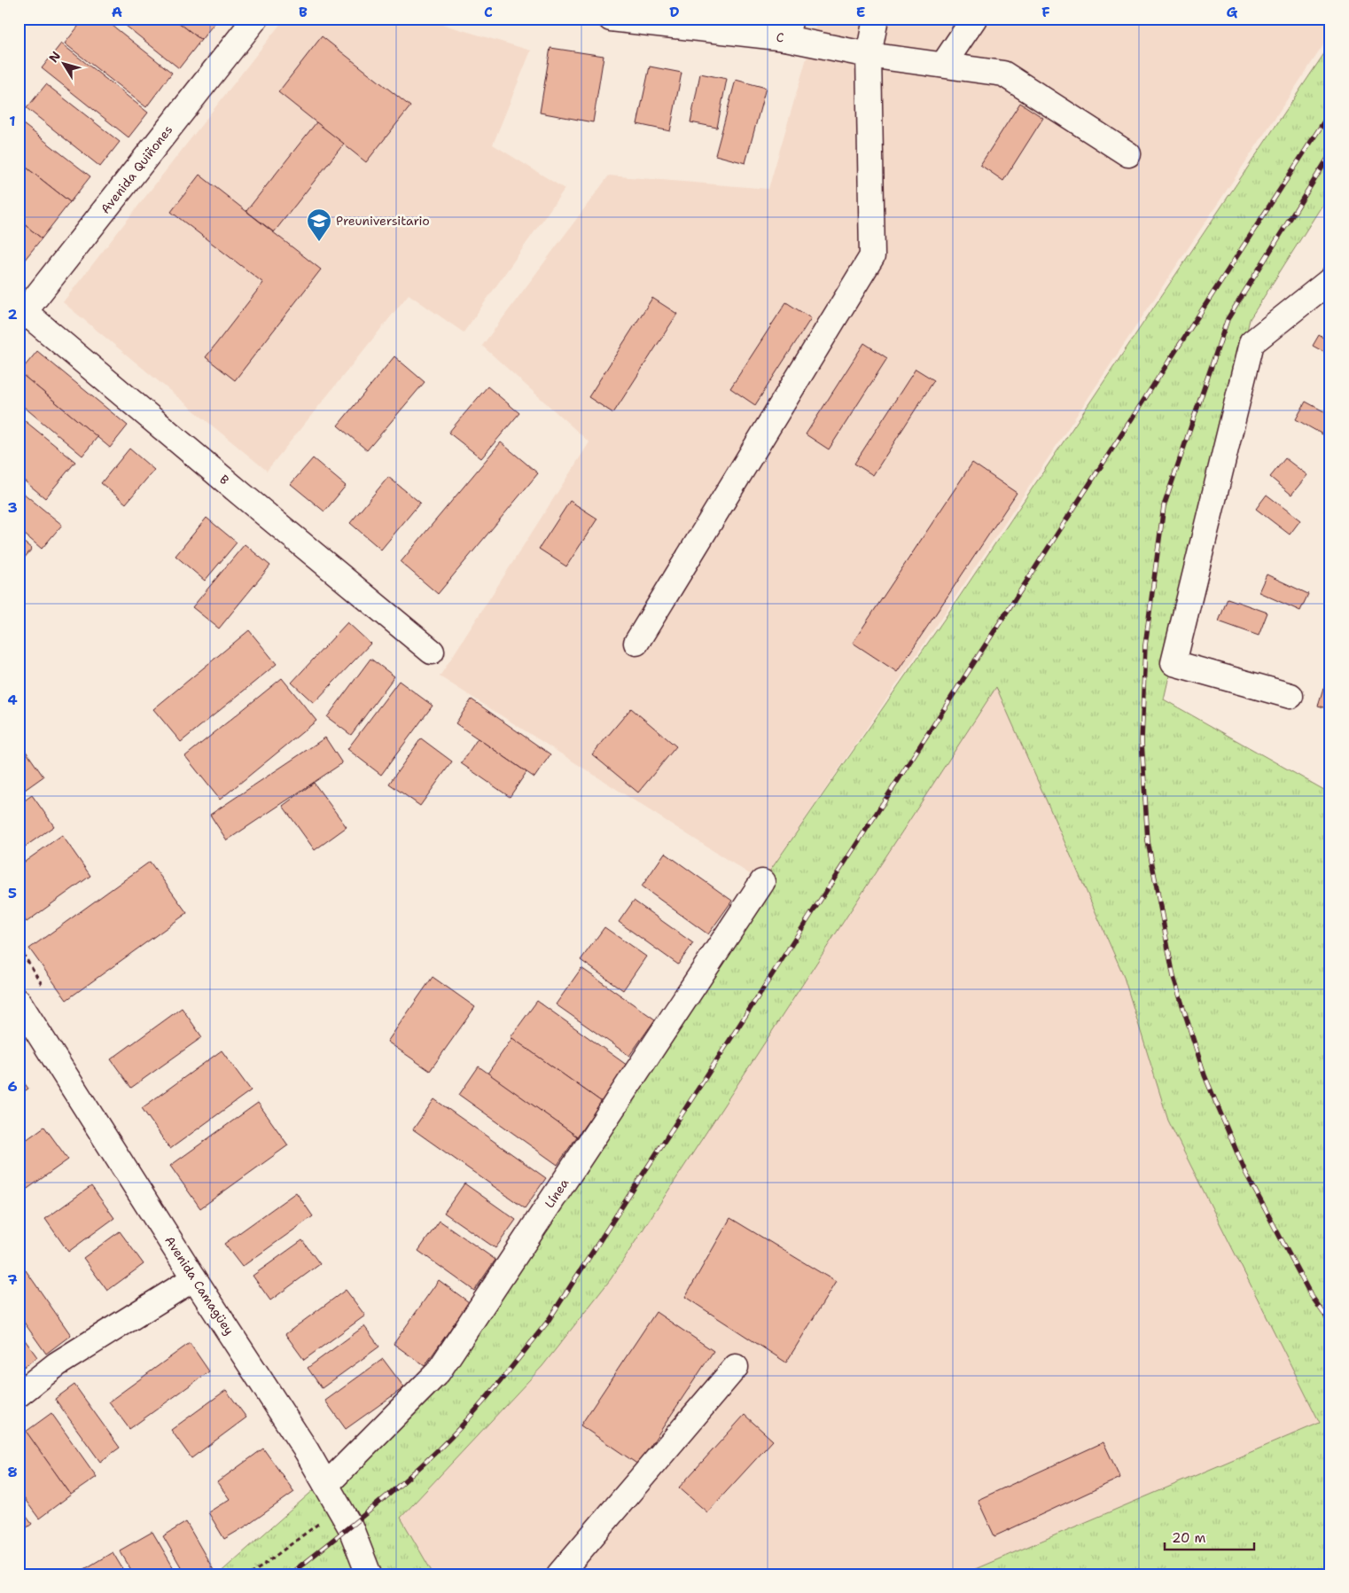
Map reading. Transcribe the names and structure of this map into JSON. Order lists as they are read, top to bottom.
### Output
{
  "streets": {
    "street": [
      "C",
      "Avenida Quiñones",
      "B",
      "Línea",
      "Avenida Camagüey"
    ]
  },
  "crossings": [
    ["Avenida Quiñones", "B"],
    ["Línea", "Avenida Camagüey"]
  ],
  "places": {
    "school or university": ["Preuniversitario"]
  },
  "scale_bar": "20 m",
  "north": "top left",
  "grid": {
    "columns": [
      "A",
      "B",
      "C",
      "D",
      "E",
      "F",
      "G"
    ],
    "rows": [
      "1",
      "2",
      "3",
      "4",
      "5",
      "6",
      "7",
      "8"
    ]
  }
}
